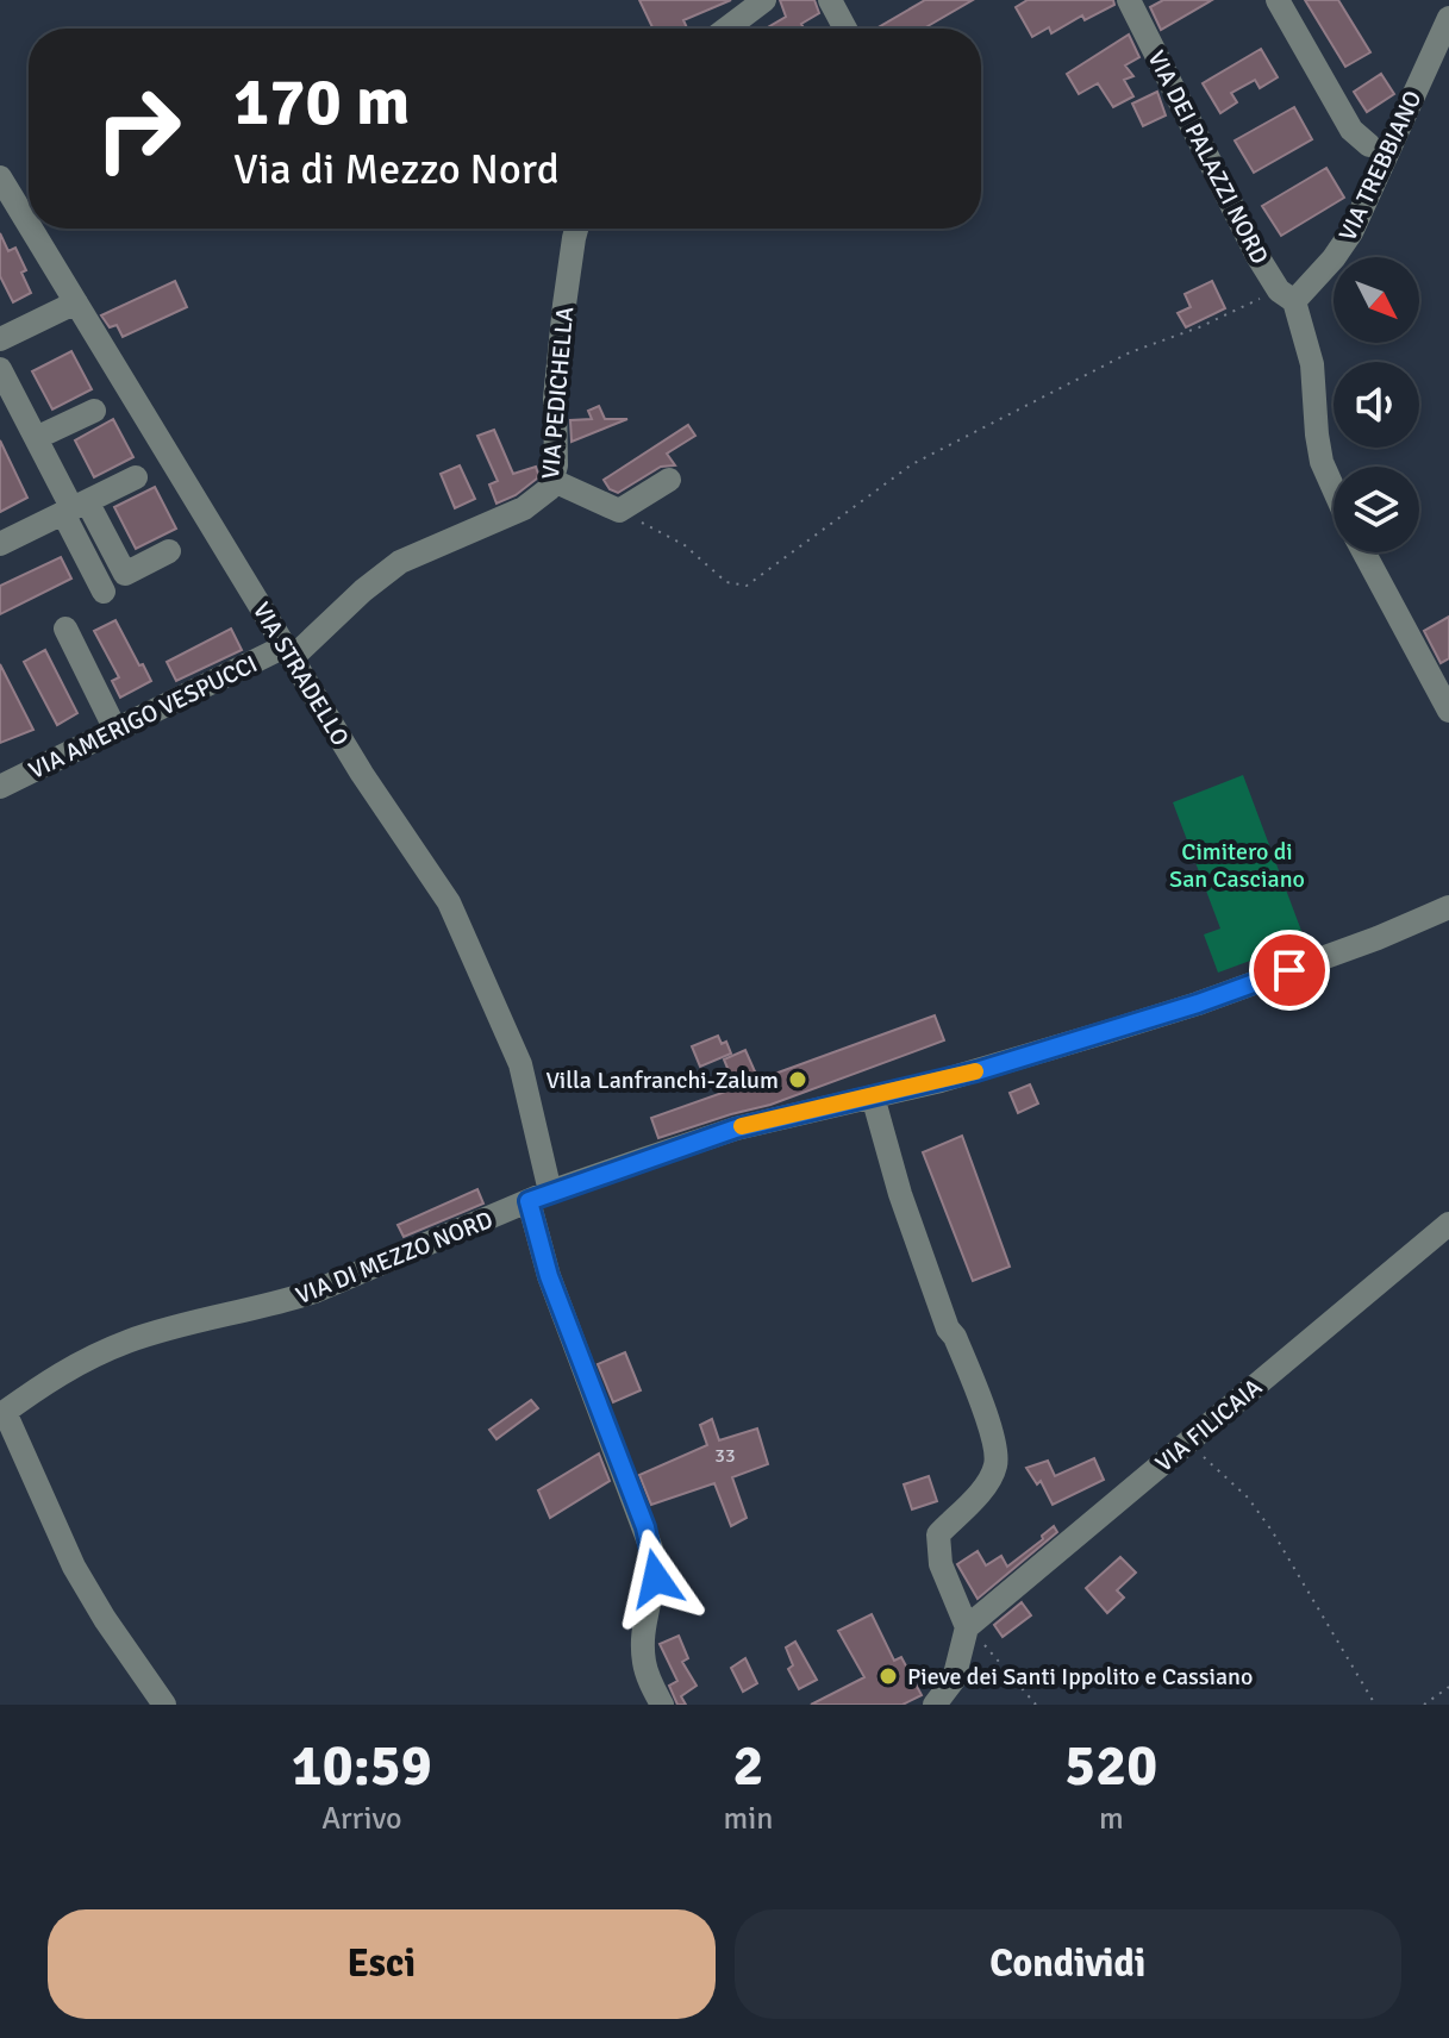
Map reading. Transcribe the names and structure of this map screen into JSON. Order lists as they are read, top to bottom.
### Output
{
  "streets": {
    "street": [
      "VIA DEI PALAZZI NORD",
      "VIA TREBBIANO",
      "VIA PEDICHELLA",
      "VIA STRADELLO",
      "VIA AMERIGO VESPUCCI",
      "VIA DI MEZZO NORD",
      "VIA FILICAIA"
    ]
  },
  "crossings": [
    ["VIA DEI PALAZZI NORD", "VIA TREBBIANO"],
    ["VIA PEDICHELLA", "VIA STRADELLO"],
    ["VIA PEDICHELLA", "VIA AMERIGO VESPUCCI"],
    ["VIA STRADELLO", "VIA AMERIGO VESPUCCI"],
    ["VIA STRADELLO", "VIA DI MEZZO NORD"]
  ],
  "parks": ["Cimitero di San Casciano"],
  "places": ["Villa Lanfranchi-Zalum", "Pieve dei Santi Ippolito e Cassiano"],
  "house_numbers": ["33"],
  "north": "bottom right",
  "page": {
    "turn": ["170 m", "Via di Mezzo Nord"],
    "eta": [
      "10:59",
      "Arrivo",
      "2",
      "min",
      "520",
      "m"
    ],
    "buttons": ["Esci", "Condividi"]
  }
}
